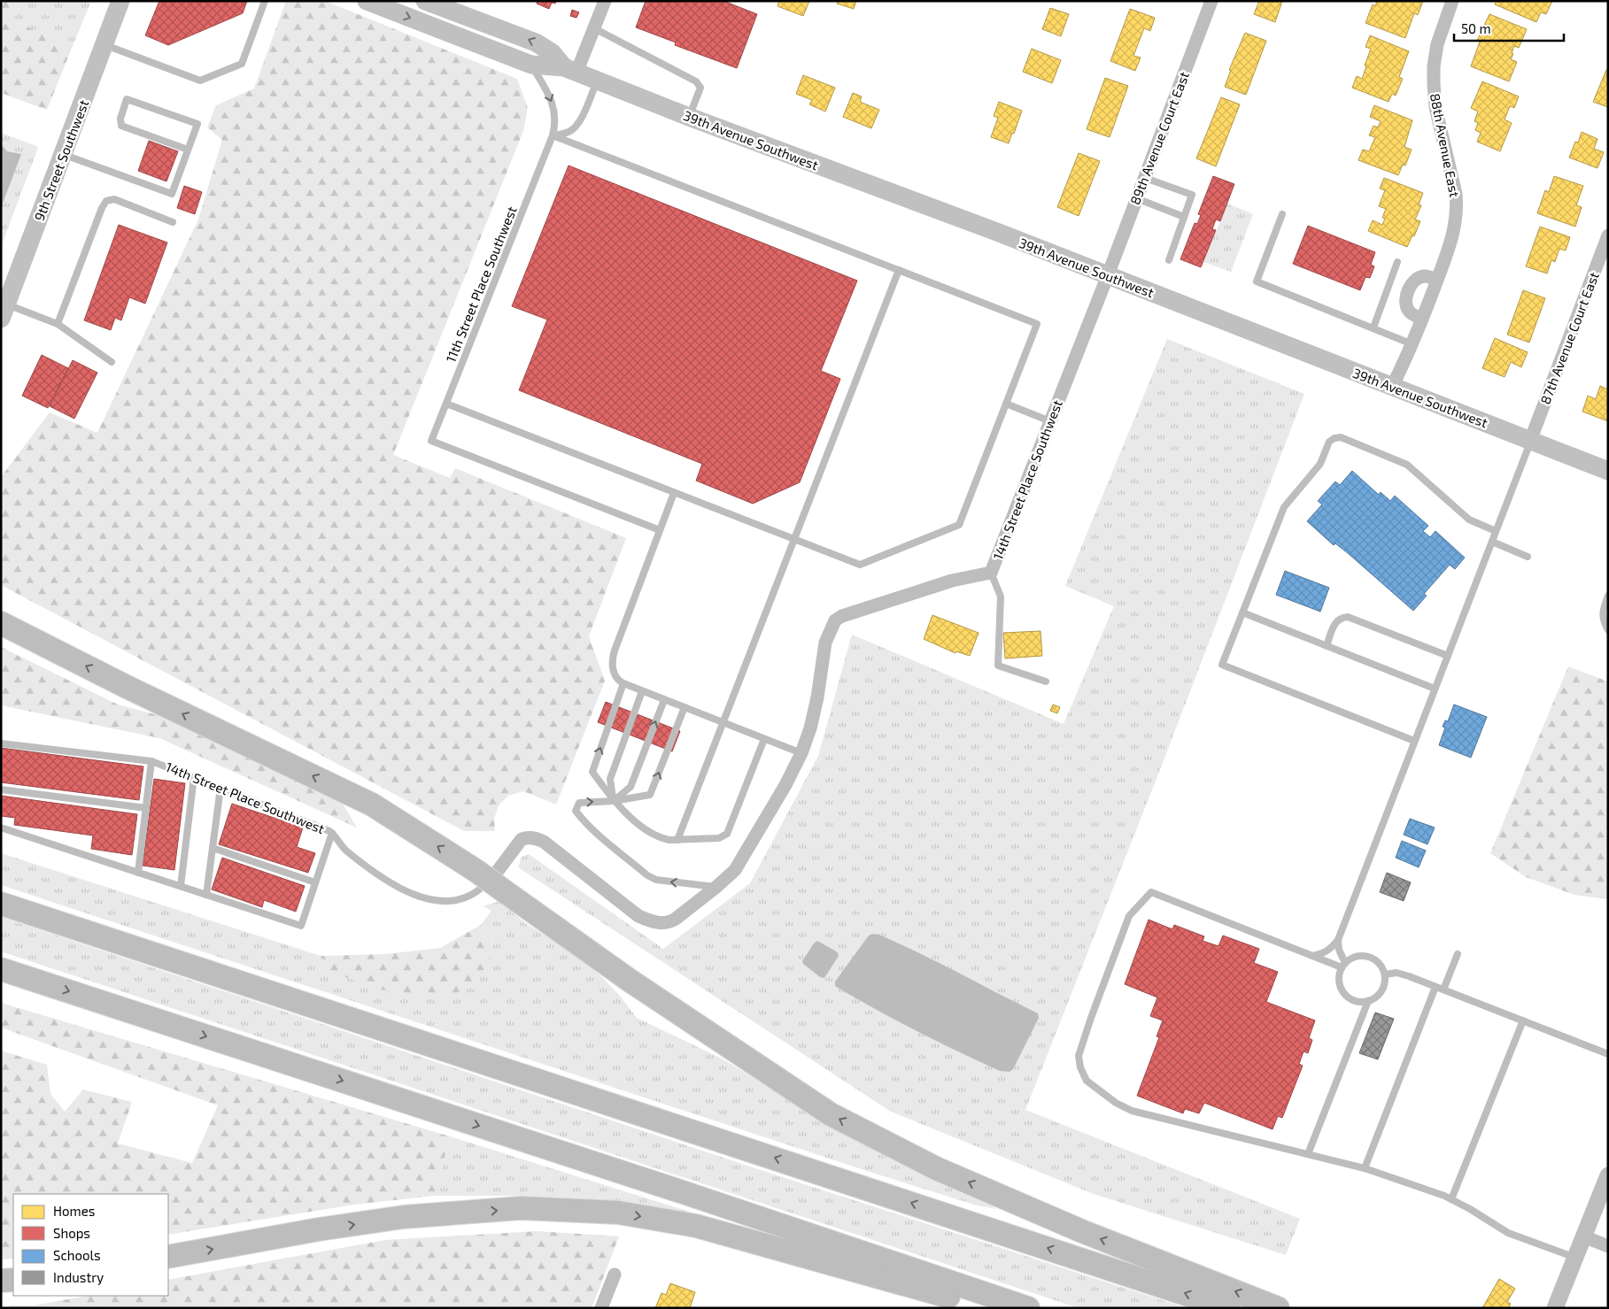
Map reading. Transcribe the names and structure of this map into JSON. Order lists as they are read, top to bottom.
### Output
{
  "streets": {
    "main road": ["39th Avenue Southwest", "9th Street Southwest"],
    "street": [
      "89th Avenue Court East",
      "88th Avenue East",
      "87th Avenue Court East",
      "14th Street Place Southwest"
    ],
    "lane": ["11th Street Place Southwest"]
  },
  "crossings": [
    ["89th Avenue Court East", "39th Avenue Southwest"],
    ["89th Avenue Court East", "14th Street Place Southwest"],
    ["39th Avenue Southwest", "88th Avenue East"],
    ["39th Avenue Southwest", "11th Street Place Southwest"],
    ["39th Avenue Southwest", "87th Avenue Court East"],
    ["39th Avenue Southwest", "14th Street Place Southwest"]
  ],
  "legend": [
    "Homes",
    "Shops",
    "Schools",
    "Industry"
  ],
  "scale_bar": "50 m"
}
